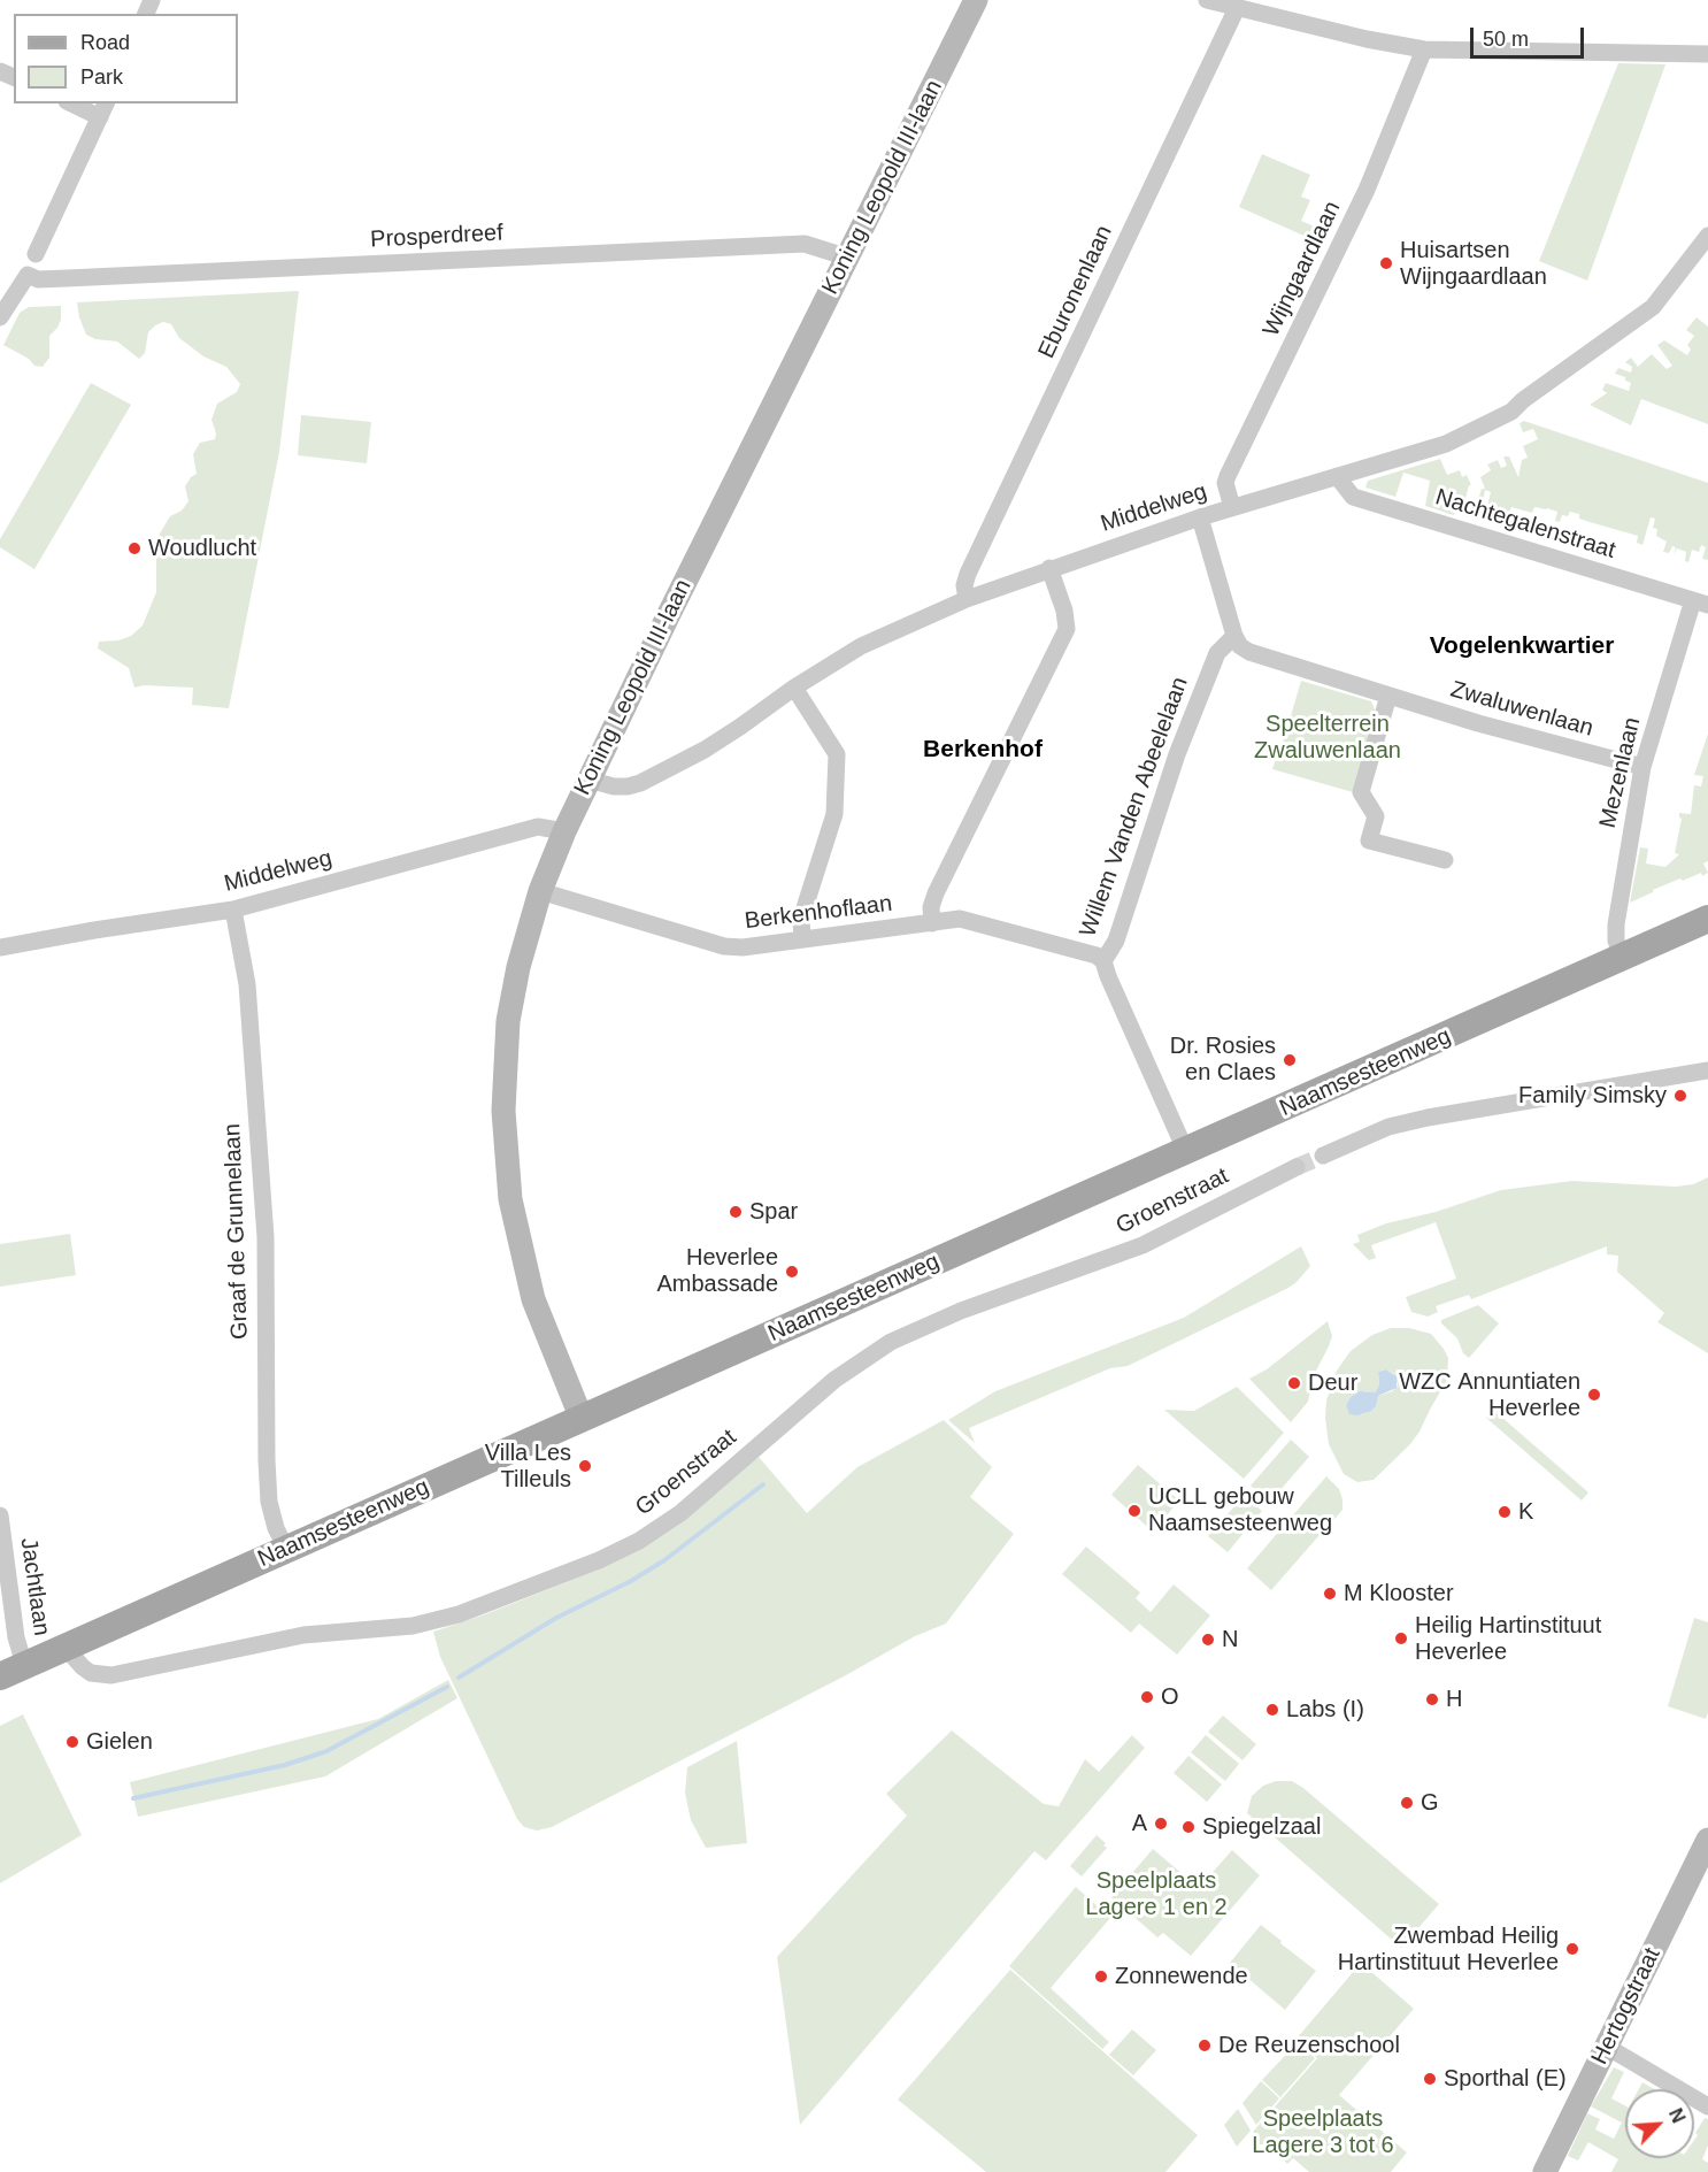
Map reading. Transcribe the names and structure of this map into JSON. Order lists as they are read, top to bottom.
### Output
{
  "streets": {
    "main road": ["Naamsesteenweg"],
    "street": [
      "Koning Leopold III-laan",
      "Prosperdreef",
      "Wijngaardlaan",
      "Eburonenlaan",
      "Middelweg",
      "Nachtegalenstraat",
      "Zwaluwenlaan",
      "Mezenlaan",
      "Willem Vanden Abeelelaan",
      "Berkenhoflaan",
      "Groenstraat",
      "Graaf de Grunnelaan",
      "Jachtlaan",
      "Hertogstraat"
    ]
  },
  "crossings": [
    ["Koning Leopold III-laan", "Prosperdreef"],
    ["Koning Leopold III-laan", "Middelweg"],
    ["Koning Leopold III-laan", "Berkenhoflaan"],
    ["Koning Leopold III-laan", "Naamsesteenweg"],
    ["Wijngaardlaan", "Middelweg"],
    ["Eburonenlaan", "Middelweg"],
    ["Middelweg", "Nachtegalenstraat"],
    ["Middelweg", "Graaf de Grunnelaan"],
    ["Nachtegalenstraat", "Mezenlaan"],
    ["Zwaluwenlaan", "Mezenlaan"],
    ["Zwaluwenlaan", "Willem Vanden Abeelelaan"],
    ["Mezenlaan", "Naamsesteenweg"],
    ["Willem Vanden Abeelelaan", "Berkenhoflaan"],
    ["Willem Vanden Abeelelaan", "Naamsesteenweg"],
    ["Naamsesteenweg", "Groenstraat"],
    ["Naamsesteenweg", "Graaf de Grunnelaan"],
    ["Naamsesteenweg", "Jachtlaan"]
  ],
  "districts": ["Vogelenkwartier", "Berkenhof"],
  "parks": ["Speelterrein Zwaluwenlaan", "Speelplaats Lagere 1 en 2", "Speelplaats Lagere 3 tot 6"],
  "places": [
    "Huisartsen Wijngaardlaan",
    "Woudlucht",
    "Dr. Rosies en Claes",
    "Family Simsky",
    "Spar",
    "Heverlee Ambassade",
    "Deur",
    "WZC Annuntiaten Heverlee",
    "Villa Les Tilleuls",
    "UCLL gebouw Naamsesteenweg",
    "K",
    "M Klooster",
    "Heilig Hartinstituut Heverlee",
    "N",
    "O",
    "H",
    "Labs (I)",
    "Gielen",
    "G",
    "A",
    "Spiegelzaal",
    "Zwembad Heilig Hartinstituut Heverlee",
    "Zonnewende",
    "De Reuzenschool",
    "Sporthal (E)"
  ],
  "legend": ["Road", "Park"],
  "scale_bar": "50 m",
  "north": "top right"
}
